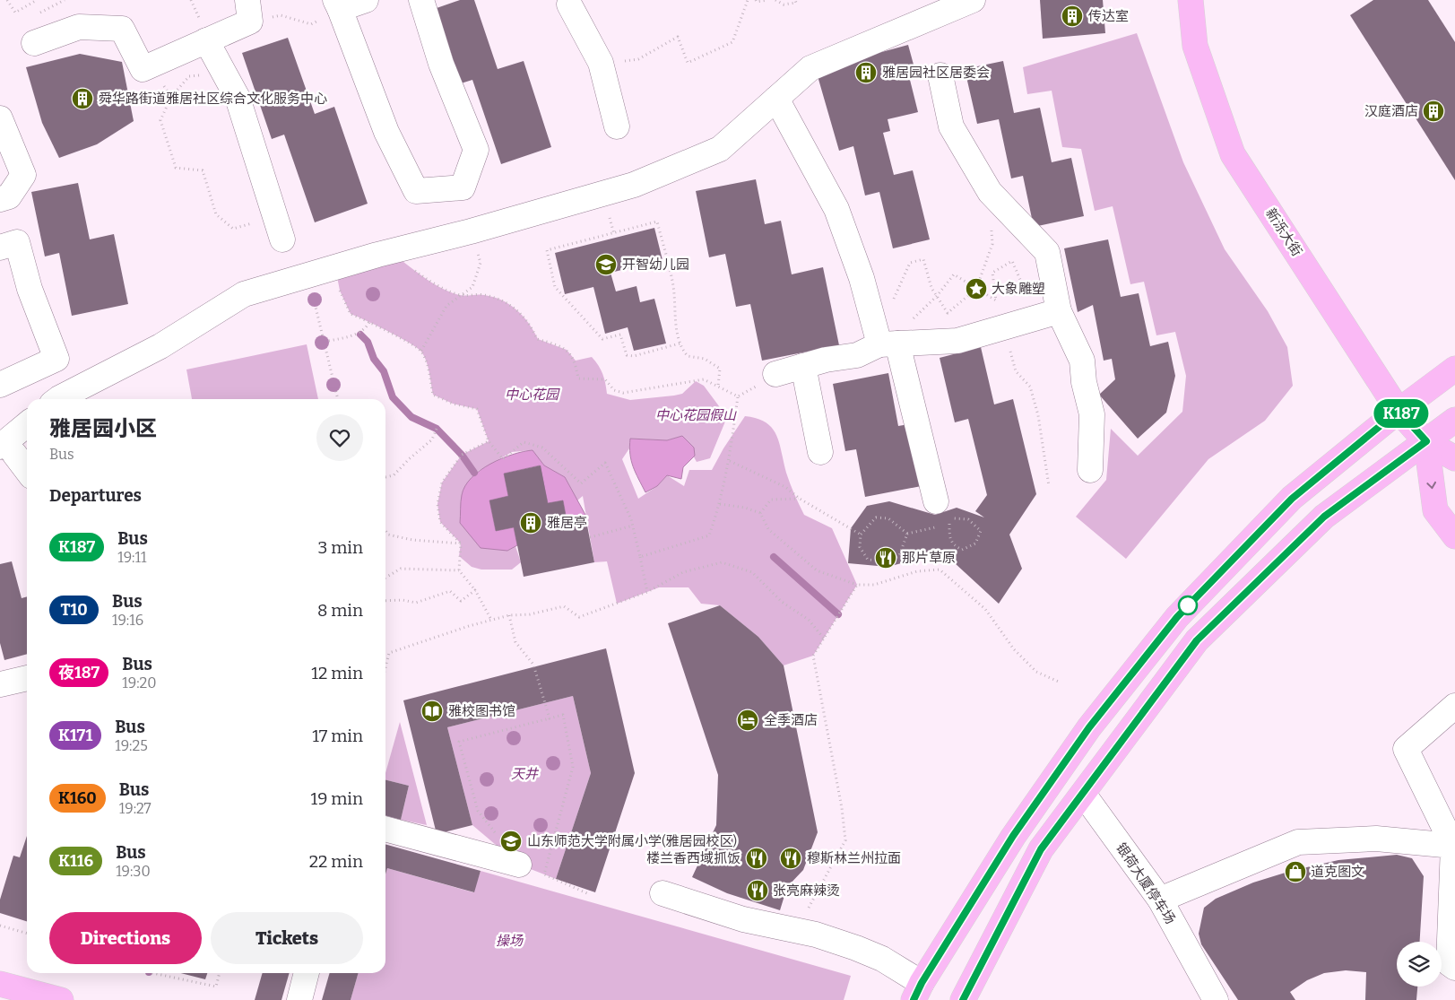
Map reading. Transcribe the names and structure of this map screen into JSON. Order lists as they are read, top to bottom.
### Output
{
  "streets": {
    "main road": ["新泺大街"],
    "street": ["银荷大厦停车场"]
  },
  "parks": [
    "中心花园",
    "中心花园假山",
    "天井",
    "操场"
  ],
  "places": {
    "building": [
      "传达室",
      "雅居园社区居委会",
      "舜华路街道雅居社区综合文化服务中心",
      "汉庭酒店",
      "雅居亭"
    ],
    "school or university": ["开智幼儿园", "山东师范大学附属小学(雅居园校区)"],
    "place": ["大象雕塑"],
    "restaurant": [
      "那片草原",
      "楼兰香西域抓饭",
      "穆斯林兰州拉面",
      "张亮麻辣烫"
    ],
    "library": ["雅校图书馆"],
    "hotel": ["全季酒店"],
    "shop": ["道克图文"]
  },
  "lines": ["bus line K187"],
  "page": {
    "on_map": "K187",
    "heading": [
      ["雅居园小区", "Bus"],
      "Departures"
    ],
    "list": [
      {
        "mark": "K187",
        "name": "Bus",
        "note": "19:11",
        "value": "3 min"
      },
      {
        "mark": "T10",
        "name": "Bus",
        "note": "19:16",
        "value": "8 min"
      },
      {
        "mark": "夜187",
        "name": "Bus",
        "note": "19:20",
        "value": "12 min"
      },
      {
        "mark": "K171",
        "name": "Bus",
        "note": "19:25",
        "value": "17 min"
      },
      {
        "mark": "K160",
        "name": "Bus",
        "note": "19:27",
        "value": "19 min"
      },
      {
        "mark": "K116",
        "name": "Bus",
        "note": "19:30",
        "value": "22 min"
      }
    ],
    "buttons": ["Directions", "Tickets"]
  }
}
